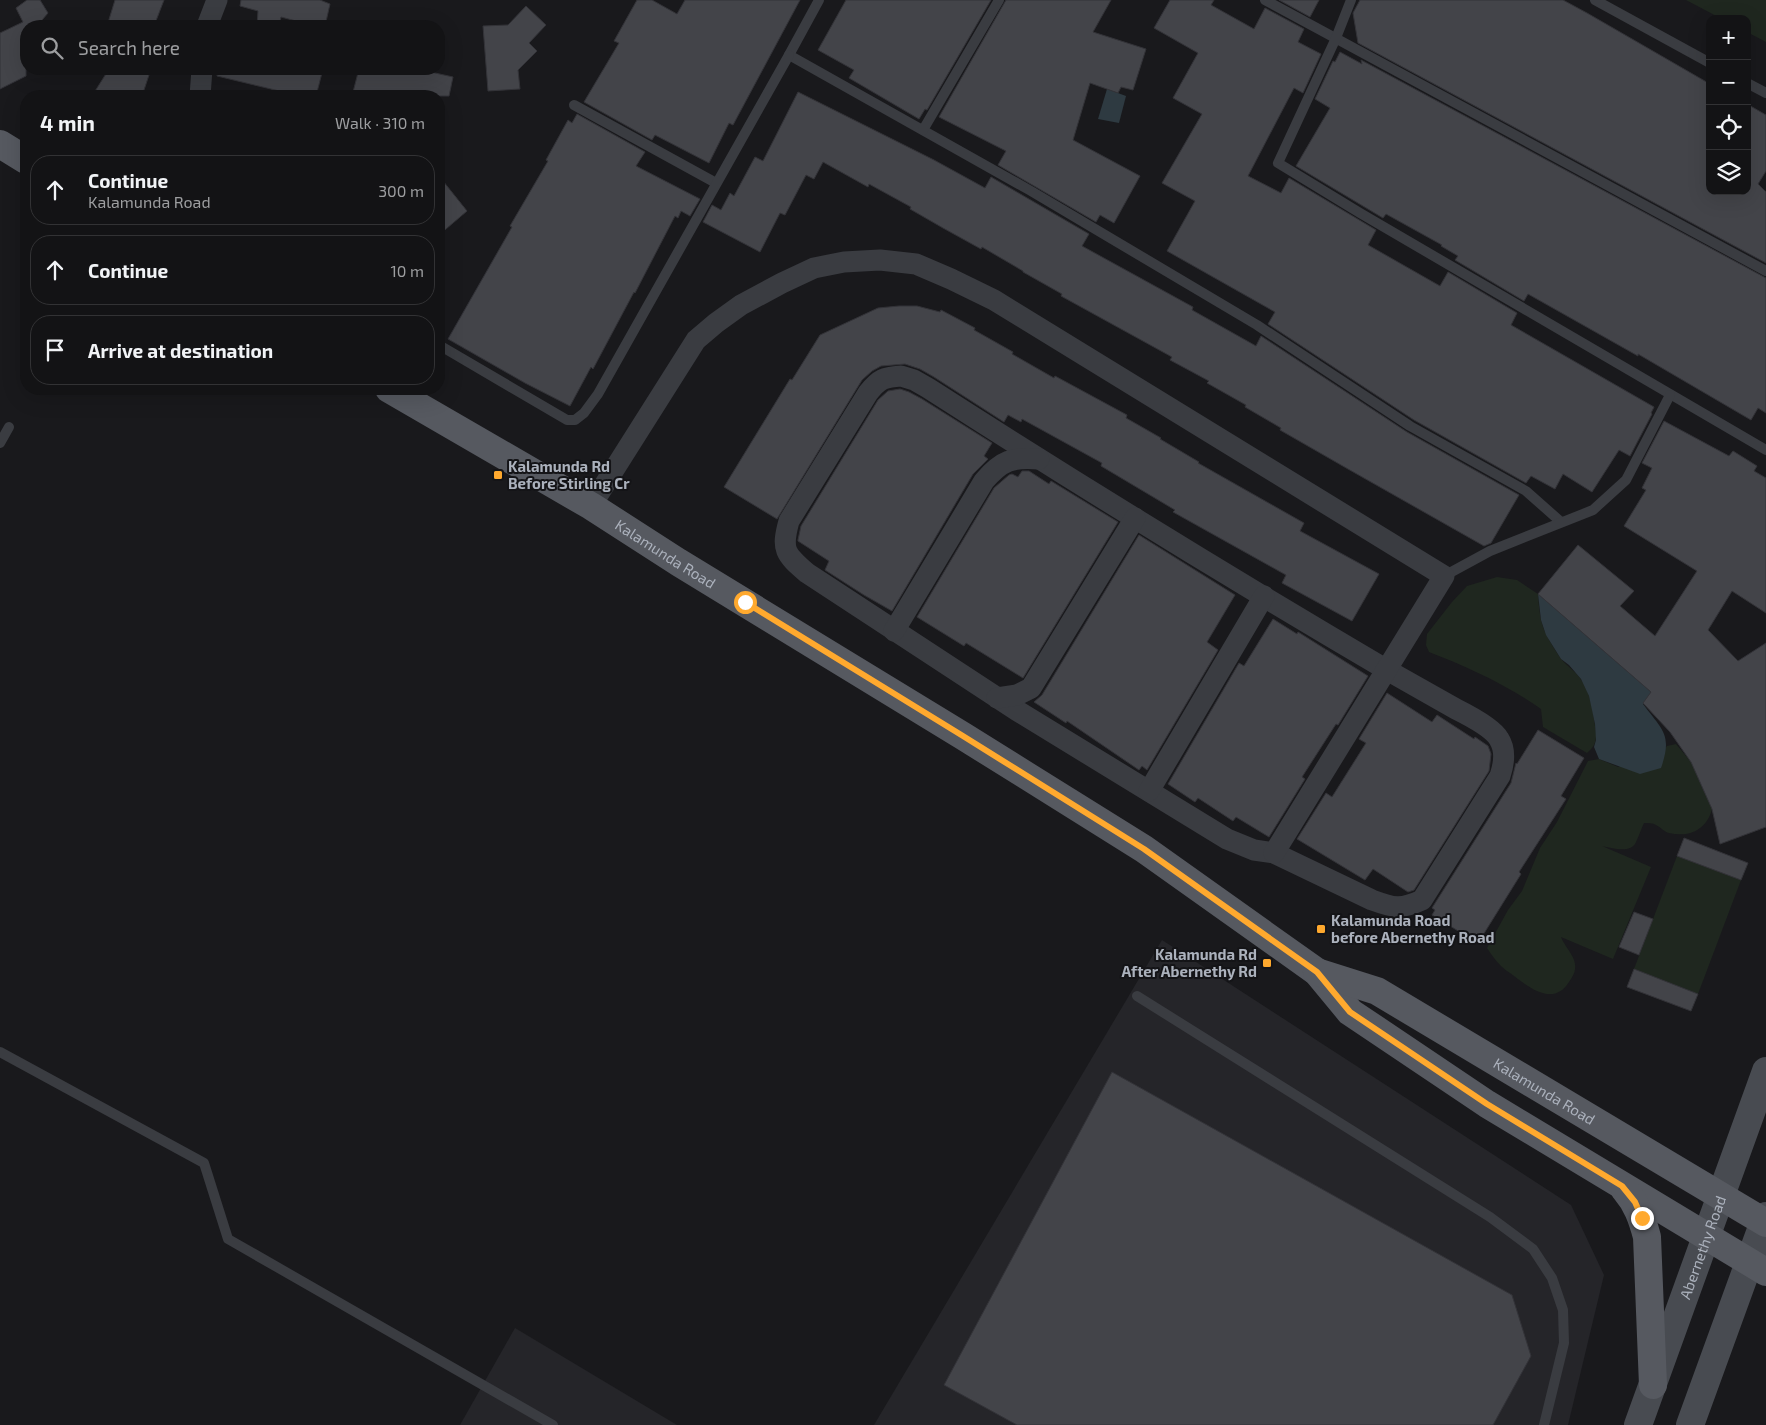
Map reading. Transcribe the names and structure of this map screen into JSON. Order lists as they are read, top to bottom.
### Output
{
  "streets": {
    "main road": ["Kalamunda Road", "Abernethy Road"]
  },
  "crossings": [
    ["Kalamunda Road", "Abernethy Road"]
  ],
  "places": {
    "transit": ["Kalamunda Rd Before Stirling Cr", "Kalamunda Road before Abernethy Road", "Kalamunda Rd After Abernethy Rd"]
  },
  "page": {
    "map_buttons": ["+", "−"],
    "search": "Search here",
    "heading": ["4 min", "Walk · 310 m"],
    "list": [
      ["Continue", "Kalamunda Road", "300 m"],
      ["Continue", "10 m"],
      "Arrive at destination"
    ]
  }
}
